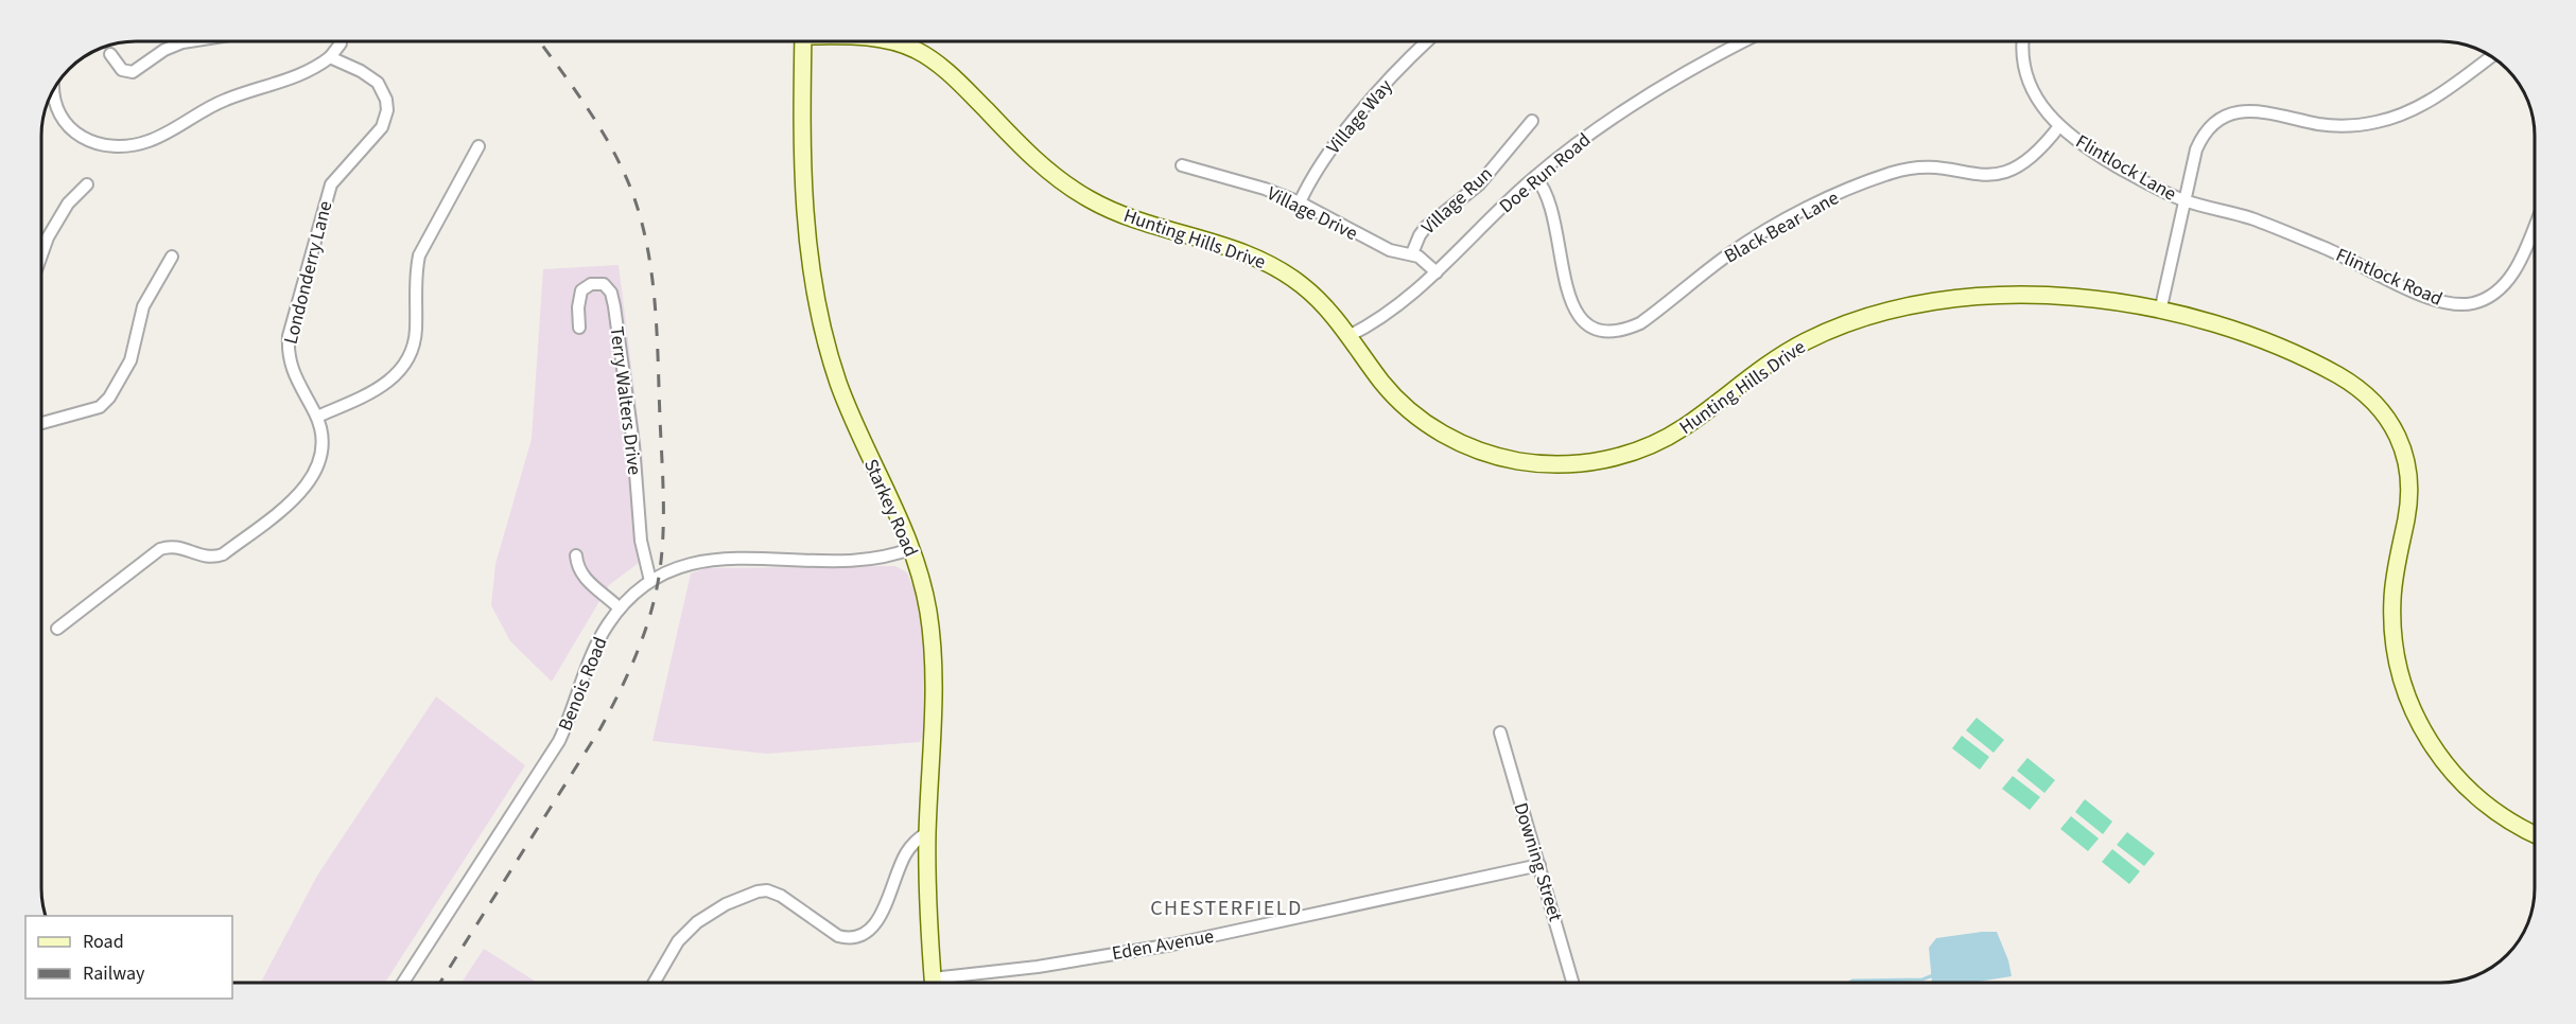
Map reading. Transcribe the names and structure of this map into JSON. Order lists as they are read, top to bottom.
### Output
{
  "streets": {
    "street": [
      "Village Way",
      "Flintlock Lane",
      "Doe Run Road",
      "Village Run",
      "Village Drive",
      "Black Bear Lane",
      "Hunting Hills Drive",
      "Londonderry Lane",
      "Flintlock Road",
      "Terry Walters Drive",
      "Starkey Road",
      "Benois Road",
      "Downing Street",
      "Eden Avenue"
    ]
  },
  "crossings": [
    ["Village Way", "Village Drive"],
    ["Flintlock Lane", "Black Bear Lane"],
    ["Flintlock Lane", "Flintlock Road"],
    ["Doe Run Road", "Village Drive"],
    ["Doe Run Road", "Black Bear Lane"],
    ["Doe Run Road", "Hunting Hills Drive"],
    ["Village Run", "Village Drive"],
    ["Terry Walters Drive", "Benois Road"],
    ["Starkey Road", "Benois Road"],
    ["Downing Street", "Eden Avenue"]
  ],
  "districts": ["CHESTERFIELD"],
  "legend": ["Road", "Railway"]
}
